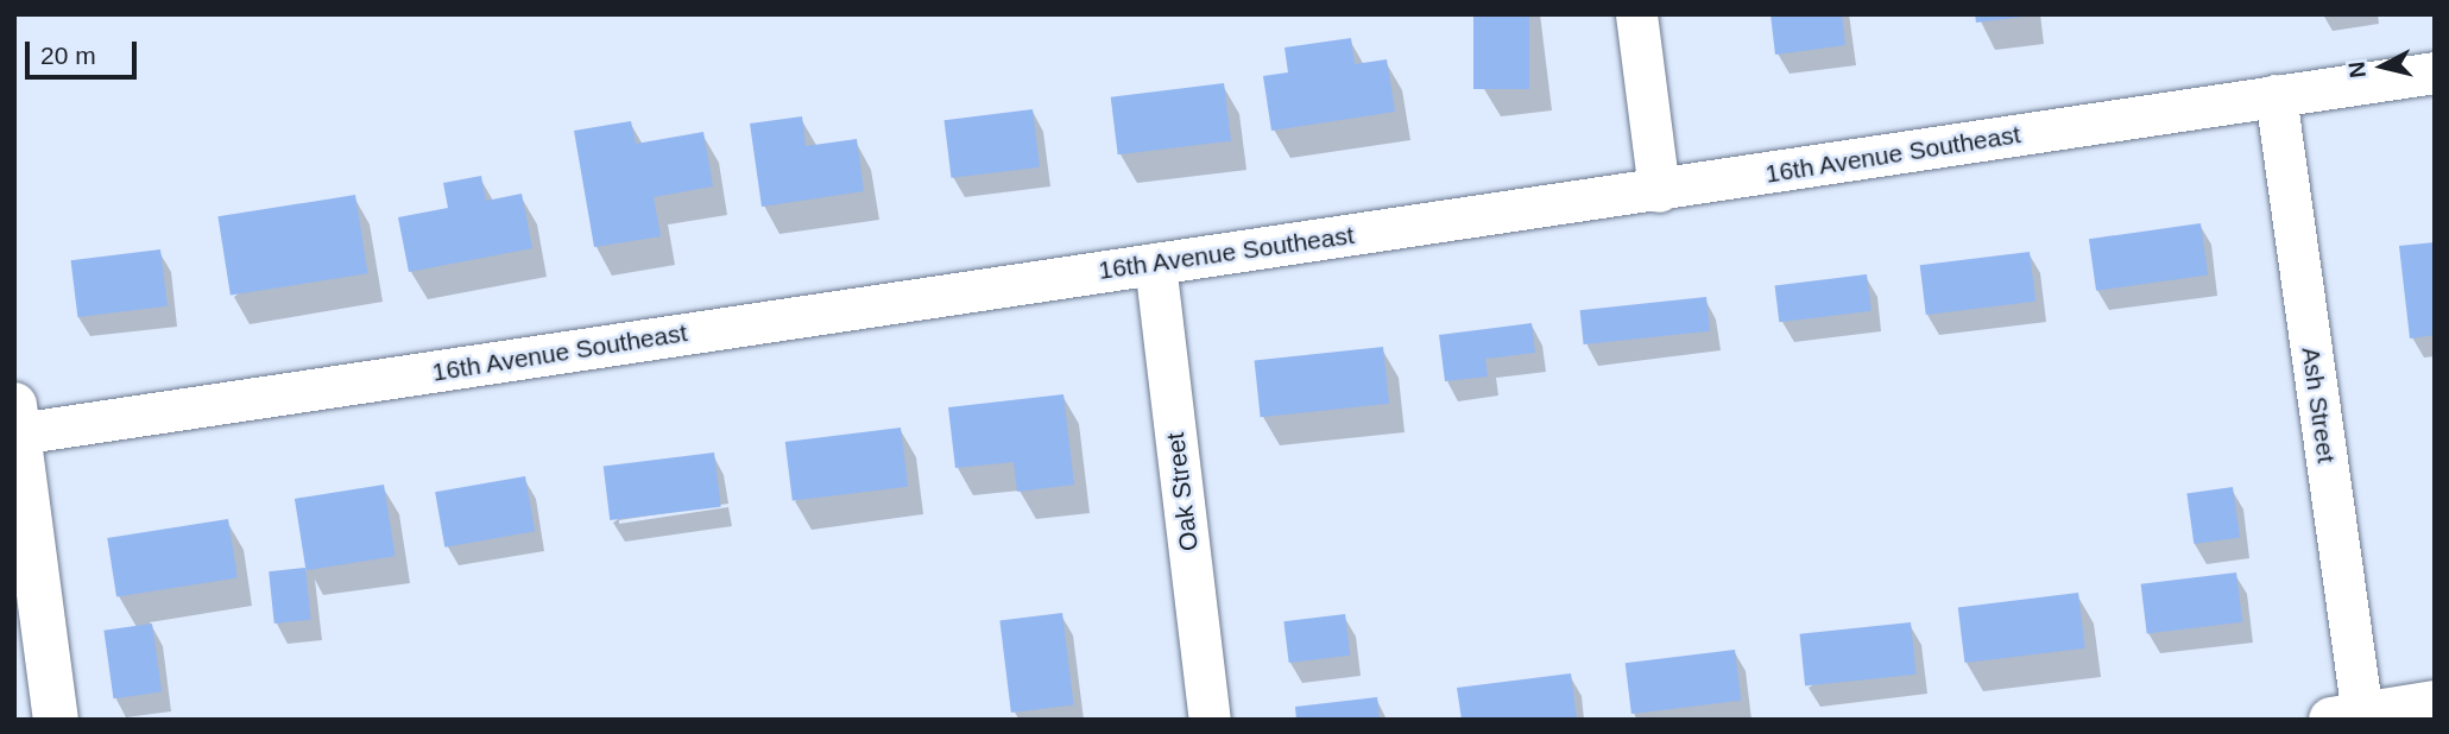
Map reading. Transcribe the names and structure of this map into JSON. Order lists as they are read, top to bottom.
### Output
{
  "streets": {
    "street": ["16th Avenue Southeast", "Ash Street", "Oak Street"]
  },
  "crossings": [
    ["16th Avenue Southeast", "Ash Street"],
    ["16th Avenue Southeast", "Oak Street"]
  ],
  "scale_bar": "20 m",
  "north": "left"
}
